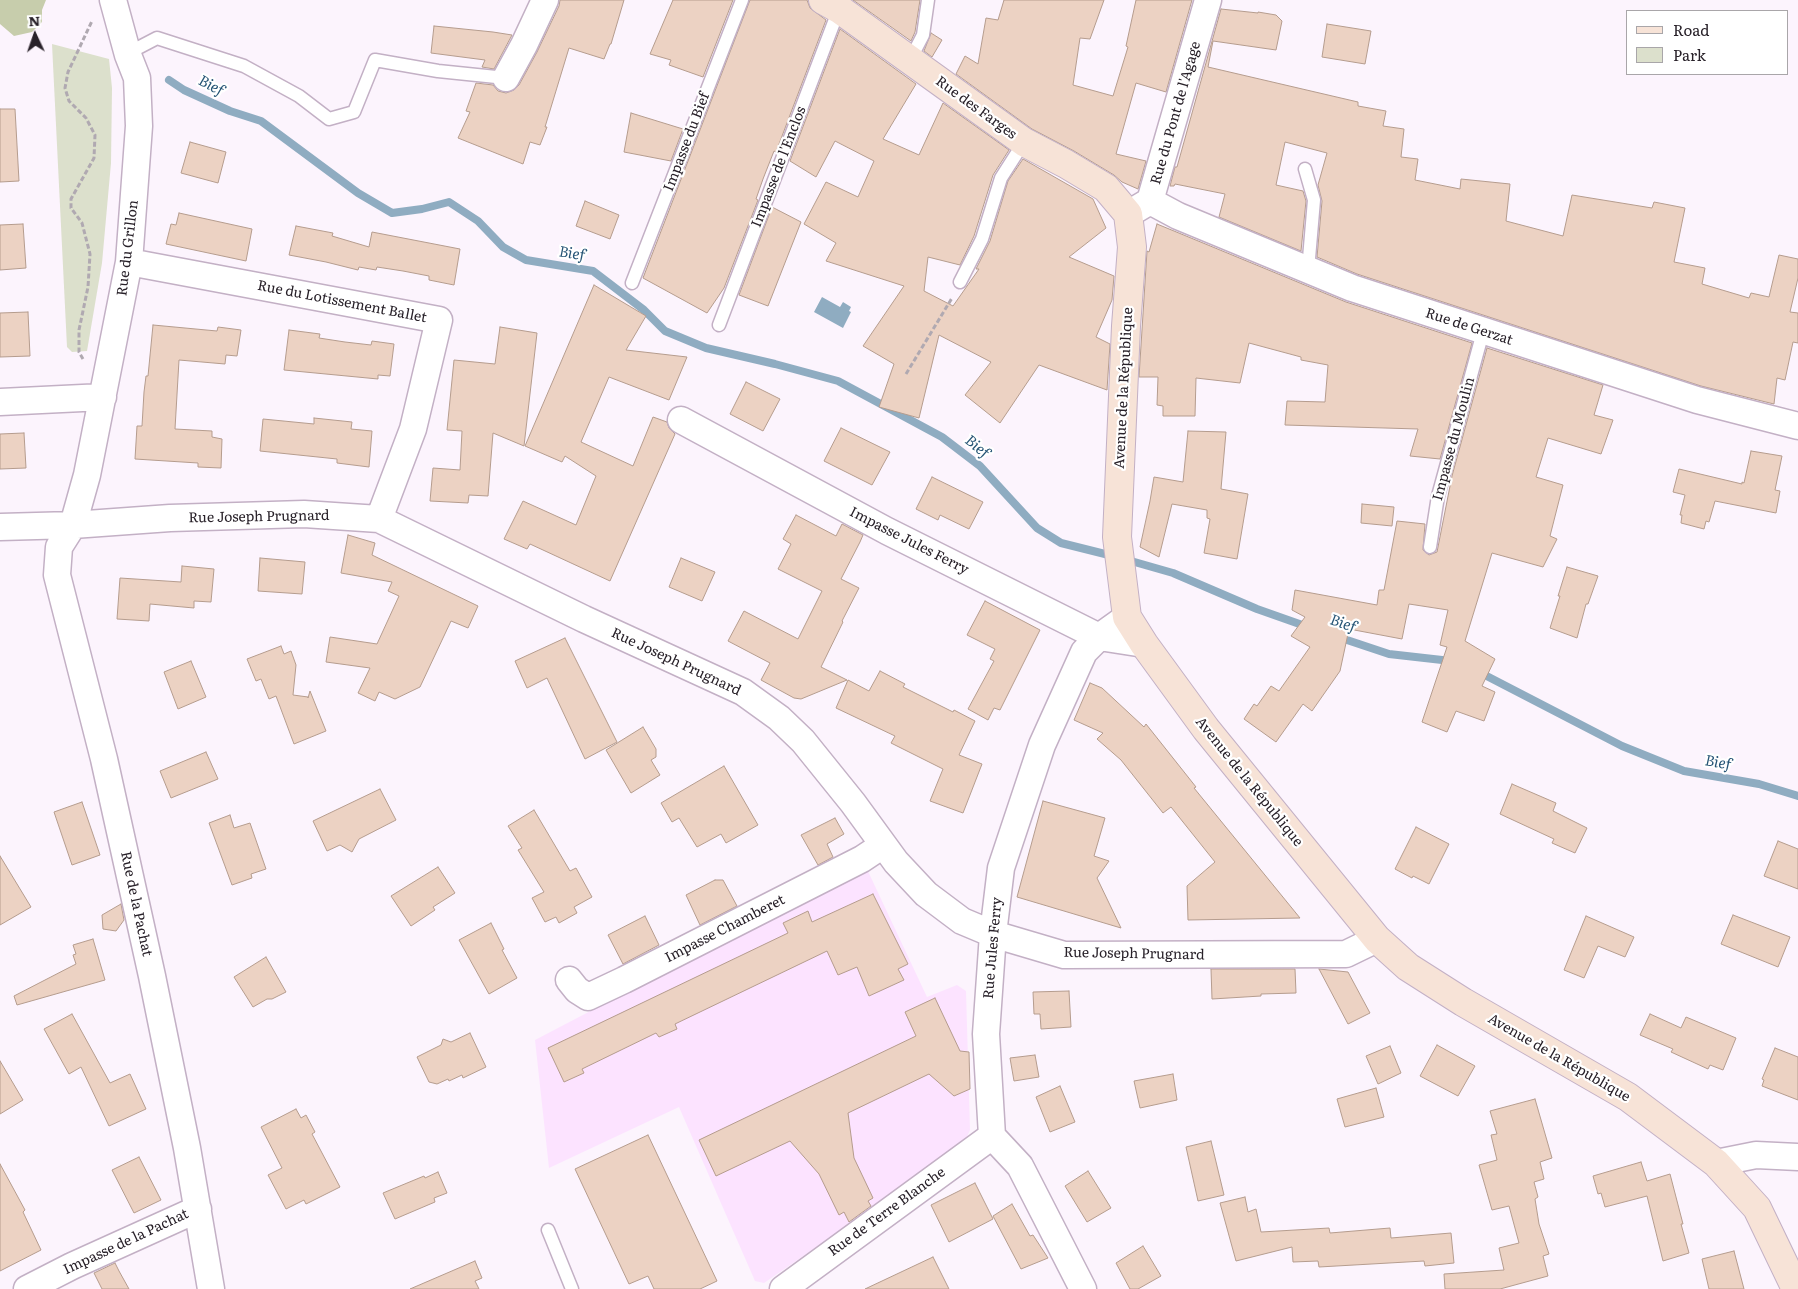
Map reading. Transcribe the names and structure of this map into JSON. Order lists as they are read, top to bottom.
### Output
{
  "streets": {
    "street": [
      "Rue des Farges",
      "Rue du Pont de l'Agage",
      "Rue du Grillon",
      "Rue du Lotissement Ballet",
      "Rue de Gerzat",
      "Avenue de la République",
      "Rue Joseph Prugnard",
      "Impasse Jules Ferry",
      "Rue de la Pachat",
      "Impasse Chamberet",
      "Rue Jules Ferry",
      "Rue de Terre Blanche",
      "Impasse de la Pachat"
    ],
    "lane": ["Impasse du Bief", "Impasse de l'Enclos", "Impasse du Moulin"]
  },
  "crossings": [
    ["Rue des Farges", "Rue du Pont de l'Agage"],
    ["Rue des Farges", "Impasse de l'Enclos"],
    ["Rue des Farges", "Rue de Gerzat"],
    ["Rue des Farges", "Avenue de la République"],
    ["Rue du Pont de l'Agage", "Rue de Gerzat"],
    ["Rue du Pont de l'Agage", "Avenue de la République"],
    ["Rue du Grillon", "Rue du Lotissement Ballet"],
    ["Rue du Grillon", "Rue Joseph Prugnard"],
    ["Rue du Grillon", "Rue de la Pachat"],
    ["Rue du Lotissement Ballet", "Rue Joseph Prugnard"],
    ["Rue de Gerzat", "Avenue de la République"],
    ["Rue de Gerzat", "Impasse du Moulin"],
    ["Avenue de la République", "Rue Joseph Prugnard"],
    ["Avenue de la République", "Impasse Jules Ferry"],
    ["Avenue de la République", "Rue Jules Ferry"],
    ["Rue Joseph Prugnard", "Rue de la Pachat"],
    ["Rue Joseph Prugnard", "Impasse Chamberet"],
    ["Rue Joseph Prugnard", "Rue Jules Ferry"],
    ["Impasse Jules Ferry", "Rue Jules Ferry"],
    ["Rue de la Pachat", "Impasse de la Pachat"],
    ["Rue Jules Ferry", "Rue de Terre Blanche"]
  ],
  "water": ["Bief"],
  "legend": ["Road", "Park"],
  "north": "top"
}
